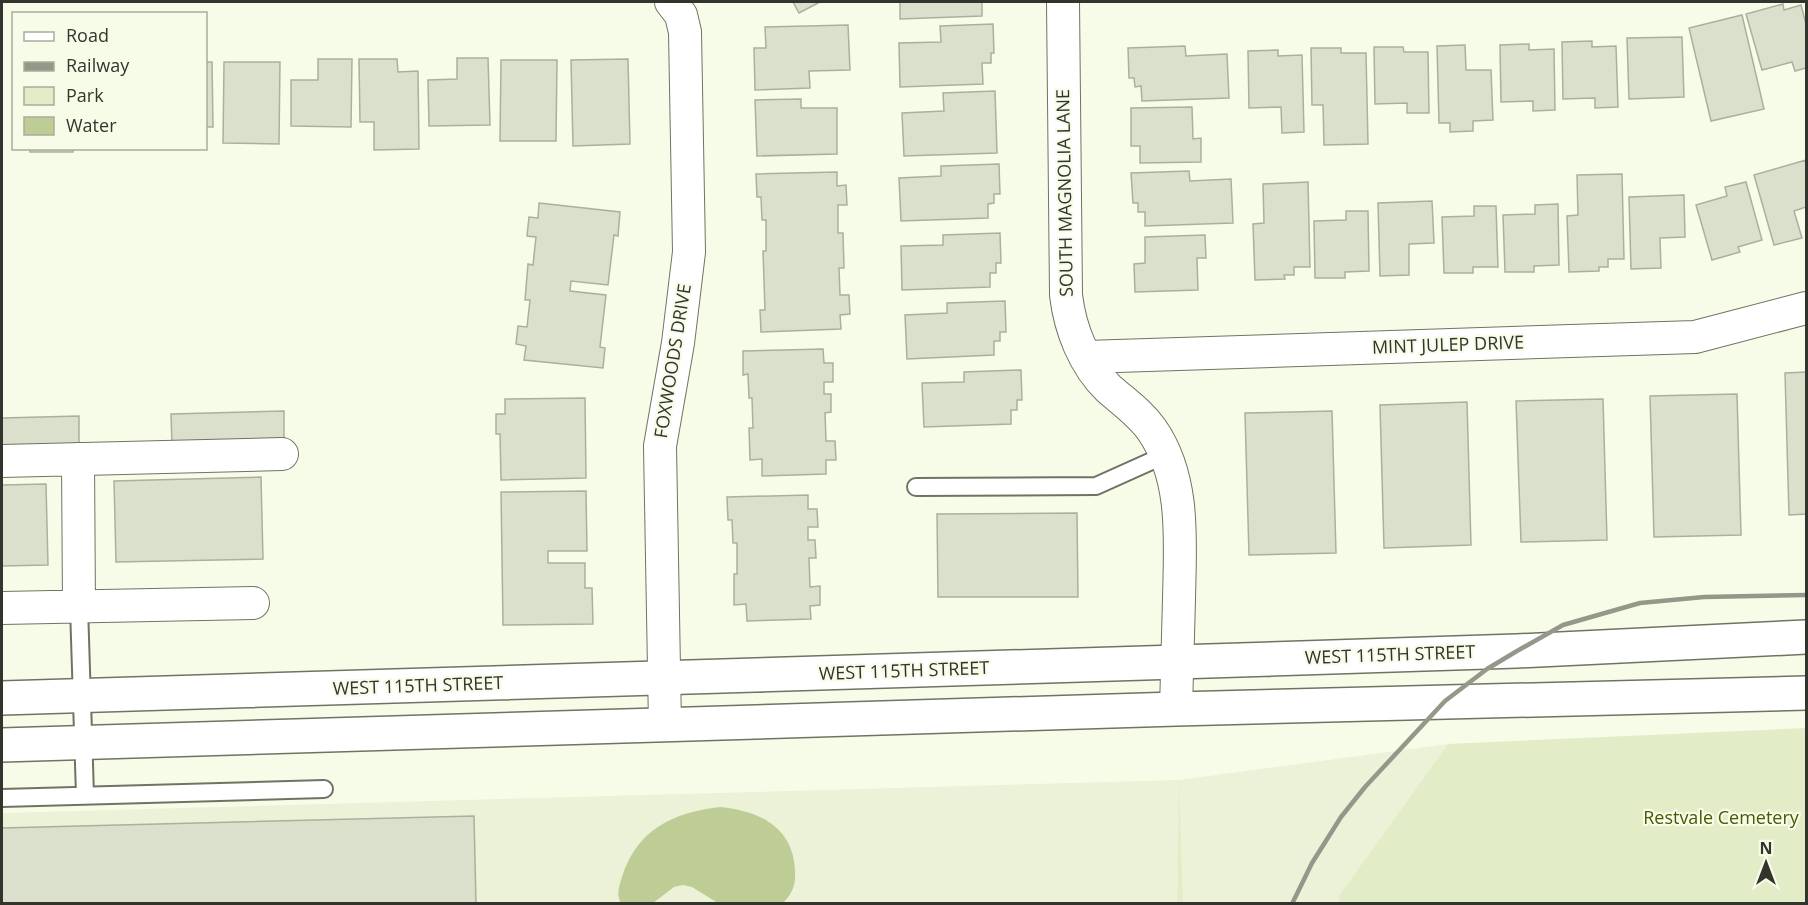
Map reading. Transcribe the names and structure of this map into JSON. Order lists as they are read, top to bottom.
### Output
{
  "streets": {
    "street": [
      "SOUTH MAGNOLIA LANE",
      "MINT JULEP DRIVE",
      "FOXWOODS DRIVE",
      "WEST 115TH STREET"
    ]
  },
  "crossings": [
    ["SOUTH MAGNOLIA LANE", "MINT JULEP DRIVE"],
    ["SOUTH MAGNOLIA LANE", "WEST 115TH STREET"],
    ["FOXWOODS DRIVE", "WEST 115TH STREET"]
  ],
  "parks": ["Restvale Cemetery"],
  "legend": [
    "Road",
    "Railway",
    "Park",
    "Water"
  ],
  "north": "top"
}
